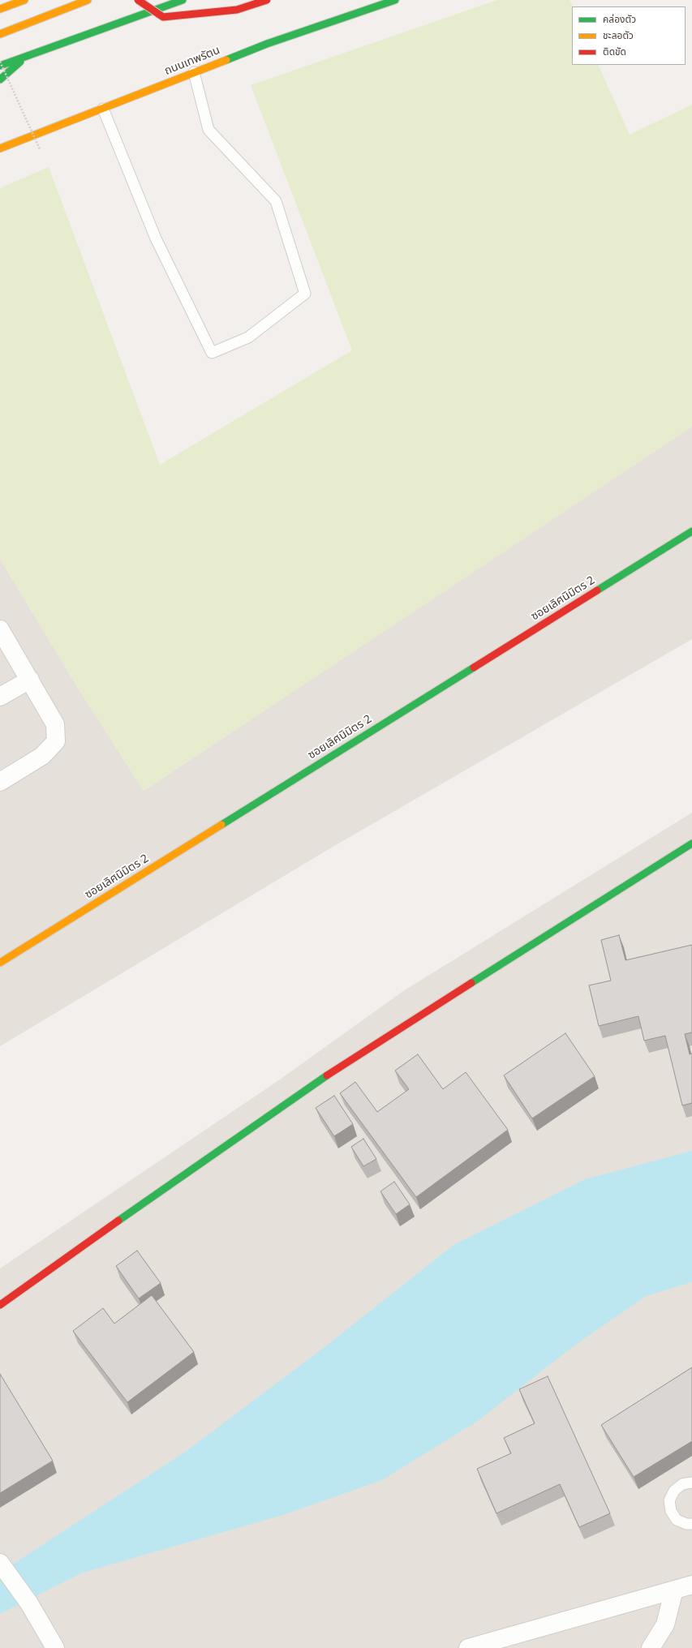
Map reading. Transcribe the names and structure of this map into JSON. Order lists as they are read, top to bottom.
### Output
{
  "streets": {
    "main road": ["ถนนเทพรัตน", "ซอยเลิศนิมิตร 2"]
  },
  "legend": ["คล่องตัว", "ชะลอตัว", "ติดขัด"]
}
